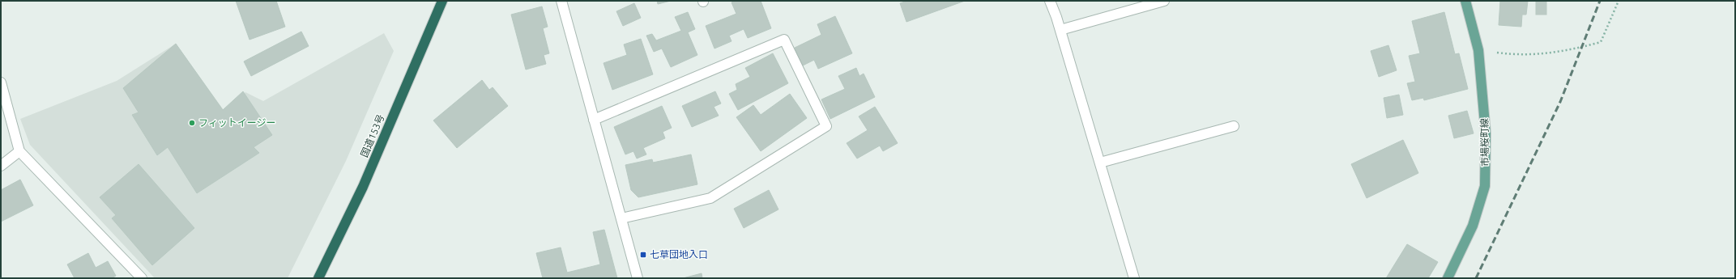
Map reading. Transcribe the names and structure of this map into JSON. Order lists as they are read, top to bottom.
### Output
{
  "streets": {
    "highway": ["国道153号"],
    "main road": ["市場桜町線"]
  },
  "places": {
    "other": ["フィットイージー"],
    "transit": ["七草団地入口"]
  }
}
